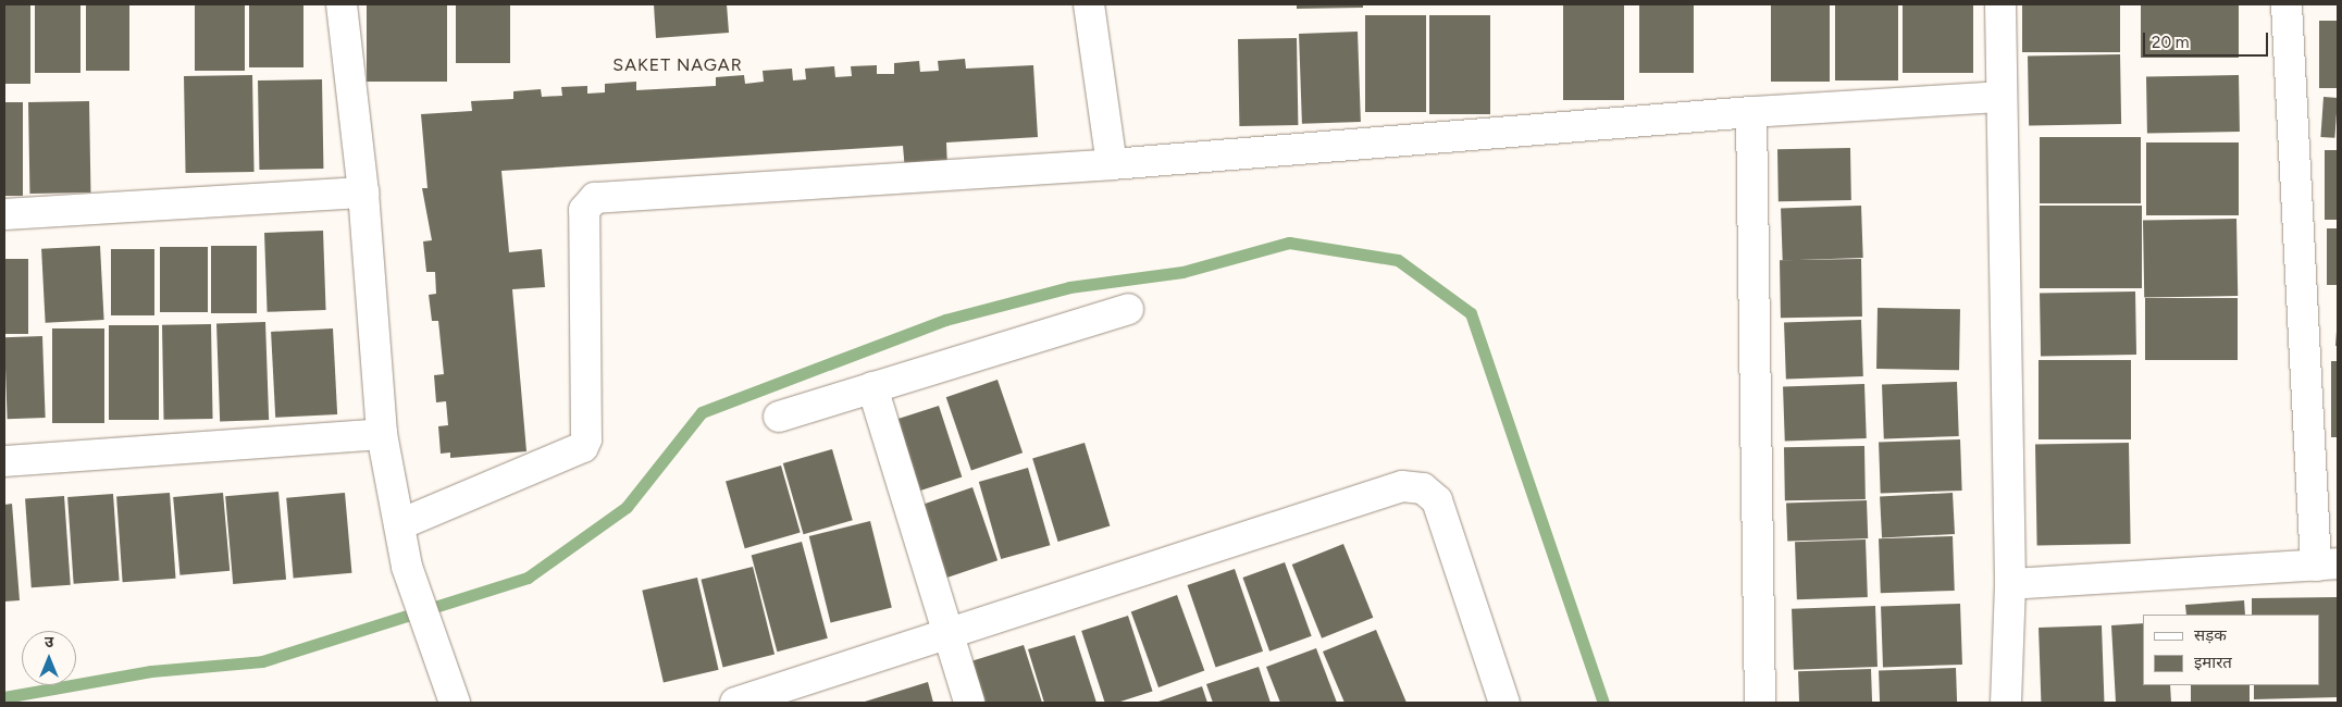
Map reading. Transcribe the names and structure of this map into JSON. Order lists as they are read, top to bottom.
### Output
{
  "districts": ["SAKET NAGAR"],
  "legend": ["सड़क", "इमारत"],
  "scale_bar": "20 m",
  "north": "top"
}
